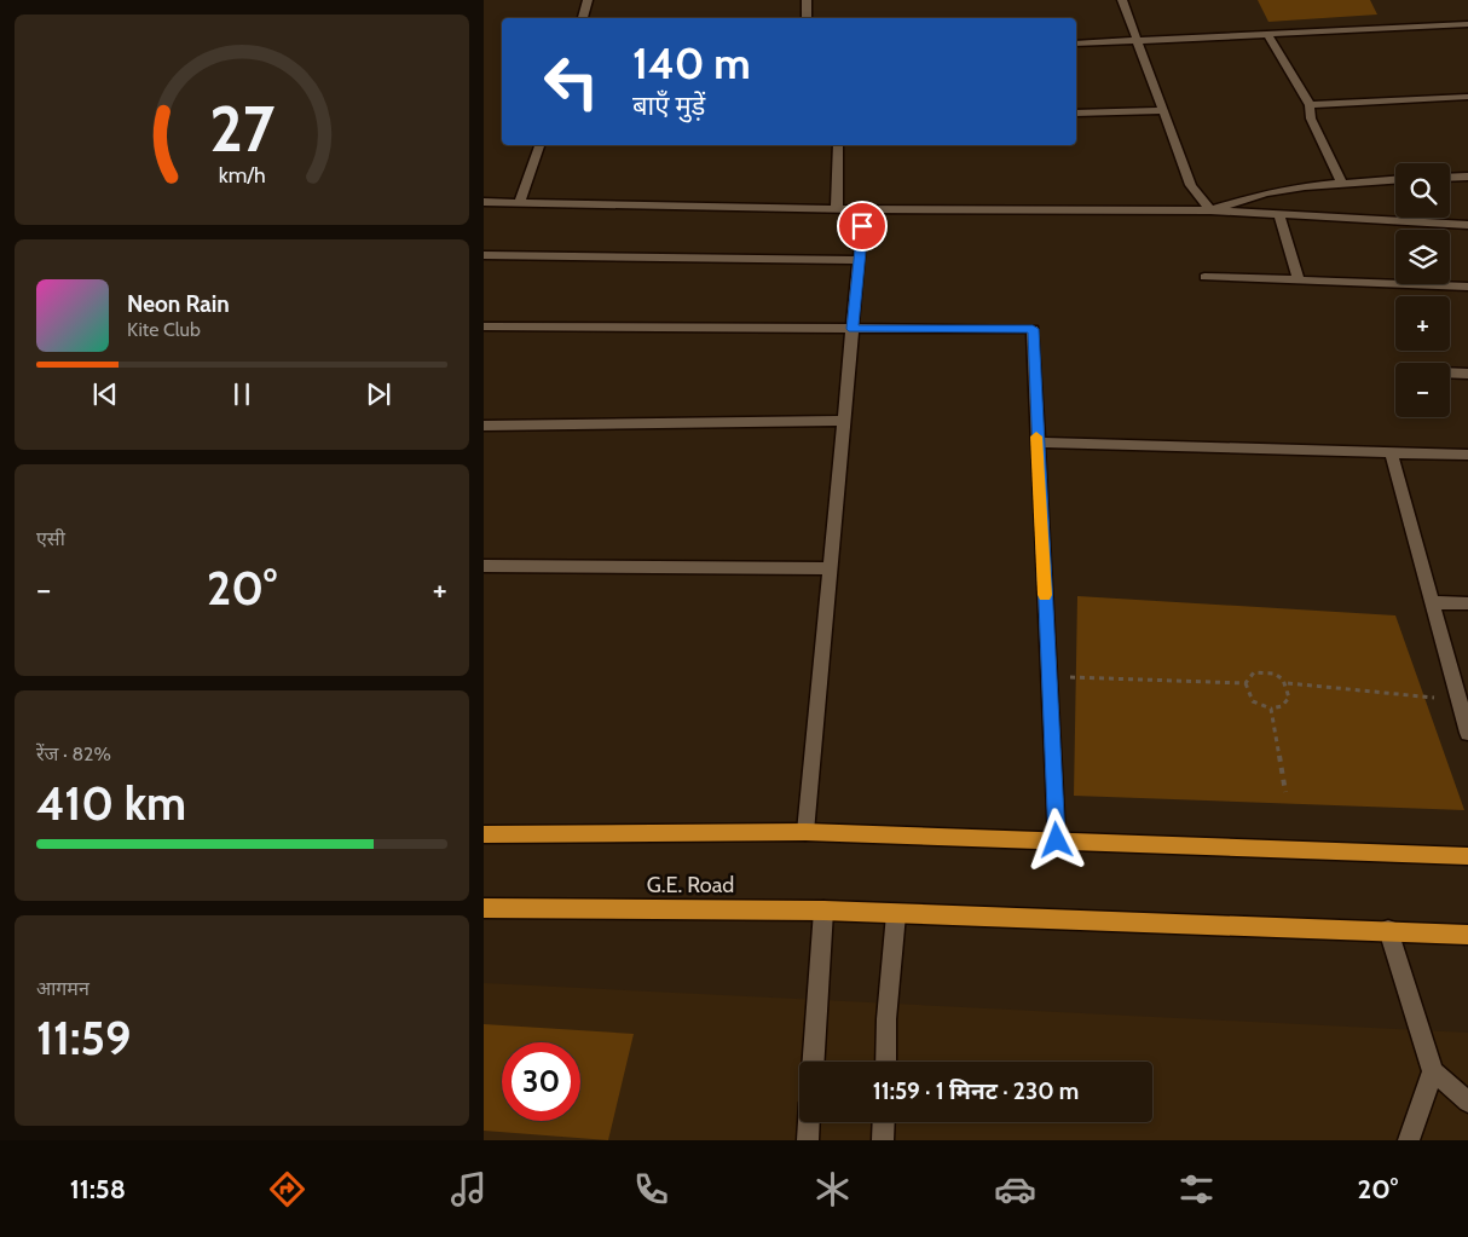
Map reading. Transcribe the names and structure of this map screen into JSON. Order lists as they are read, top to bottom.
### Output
{
  "streets": {
    "main road": ["G.E. Road"]
  },
  "page": {
    "turn": ["140 m", "बाएँ मुड़ें"],
    "map_buttons": ["+", "−"],
    "song": ["Neon Rain", "Kite Club"],
    "tile": [
      "एसी",
      ["रेंज · 82%", "410 km"],
      ["आगमन", "11:59"]
    ],
    "heat": ["−", "20°", "+"],
    "limit": "30",
    "trip": "11:59 · 1 मिनट · 230 m",
    "tabs": ["11:58", "20°"],
    "gauge": ["27", "km/h"]
  }
}
